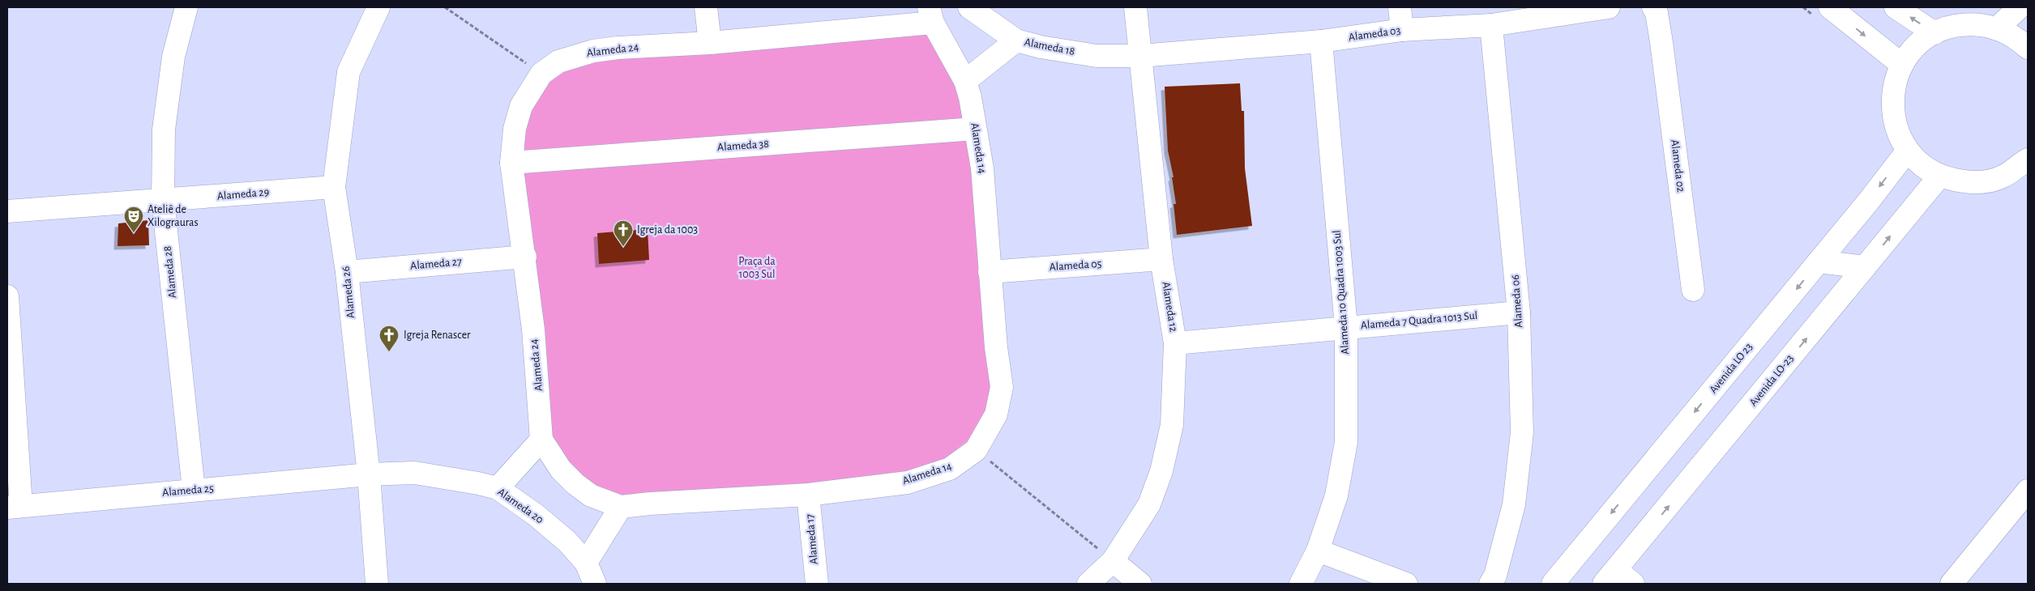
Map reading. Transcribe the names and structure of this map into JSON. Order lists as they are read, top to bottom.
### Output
{
  "streets": {
    "street": [
      "Alameda 03",
      "Alameda 18",
      "Alameda 24",
      "Alameda 38",
      "Alameda 14",
      "Alameda 02",
      "Alameda 29",
      "Alameda 27",
      "Alameda 05",
      "Alameda 28",
      "Alameda 26",
      "Alameda 10 Quadra 1003 Sul",
      "Alameda 06",
      "Alameda 12",
      "Alameda 7 Quadra 1013 Sul",
      "Avenida LO 23",
      "Avenida LO-23",
      "Alameda 25",
      "Alameda 20",
      "Alameda 17"
    ]
  },
  "crossings": [
    ["Alameda 03", "Alameda 18"],
    ["Alameda 03", "Alameda 10 Quadra 1003 Sul"],
    ["Alameda 03", "Alameda 06"],
    ["Alameda 03", "Alameda 12"],
    ["Alameda 18", "Alameda 12"],
    ["Alameda 24", "Alameda 38"],
    ["Alameda 24", "Alameda 14"],
    ["Alameda 24", "Alameda 27"],
    ["Alameda 38", "Alameda 14"],
    ["Alameda 14", "Alameda 05"],
    ["Alameda 14", "Alameda 17"],
    ["Alameda 29", "Alameda 28"],
    ["Alameda 29", "Alameda 26"],
    ["Alameda 27", "Alameda 26"],
    ["Alameda 05", "Alameda 12"],
    ["Alameda 28", "Alameda 25"],
    ["Alameda 26", "Alameda 25"],
    ["Alameda 26", "Alameda 20"],
    ["Alameda 10 Quadra 1003 Sul", "Alameda 7 Quadra 1013 Sul"],
    ["Alameda 06", "Alameda 7 Quadra 1013 Sul"],
    ["Alameda 12", "Alameda 7 Quadra 1013 Sul"],
    ["Alameda 25", "Alameda 20"]
  ],
  "one_way": ["Avenida LO 23", "Avenida LO-23"],
  "parks": ["Praça da 1003 Sul"],
  "places": {
    "theatre": ["Ateliê de Xilograuras"],
    "church": ["Igreja da 1003", "Igreja Renascer"]
  }
}
